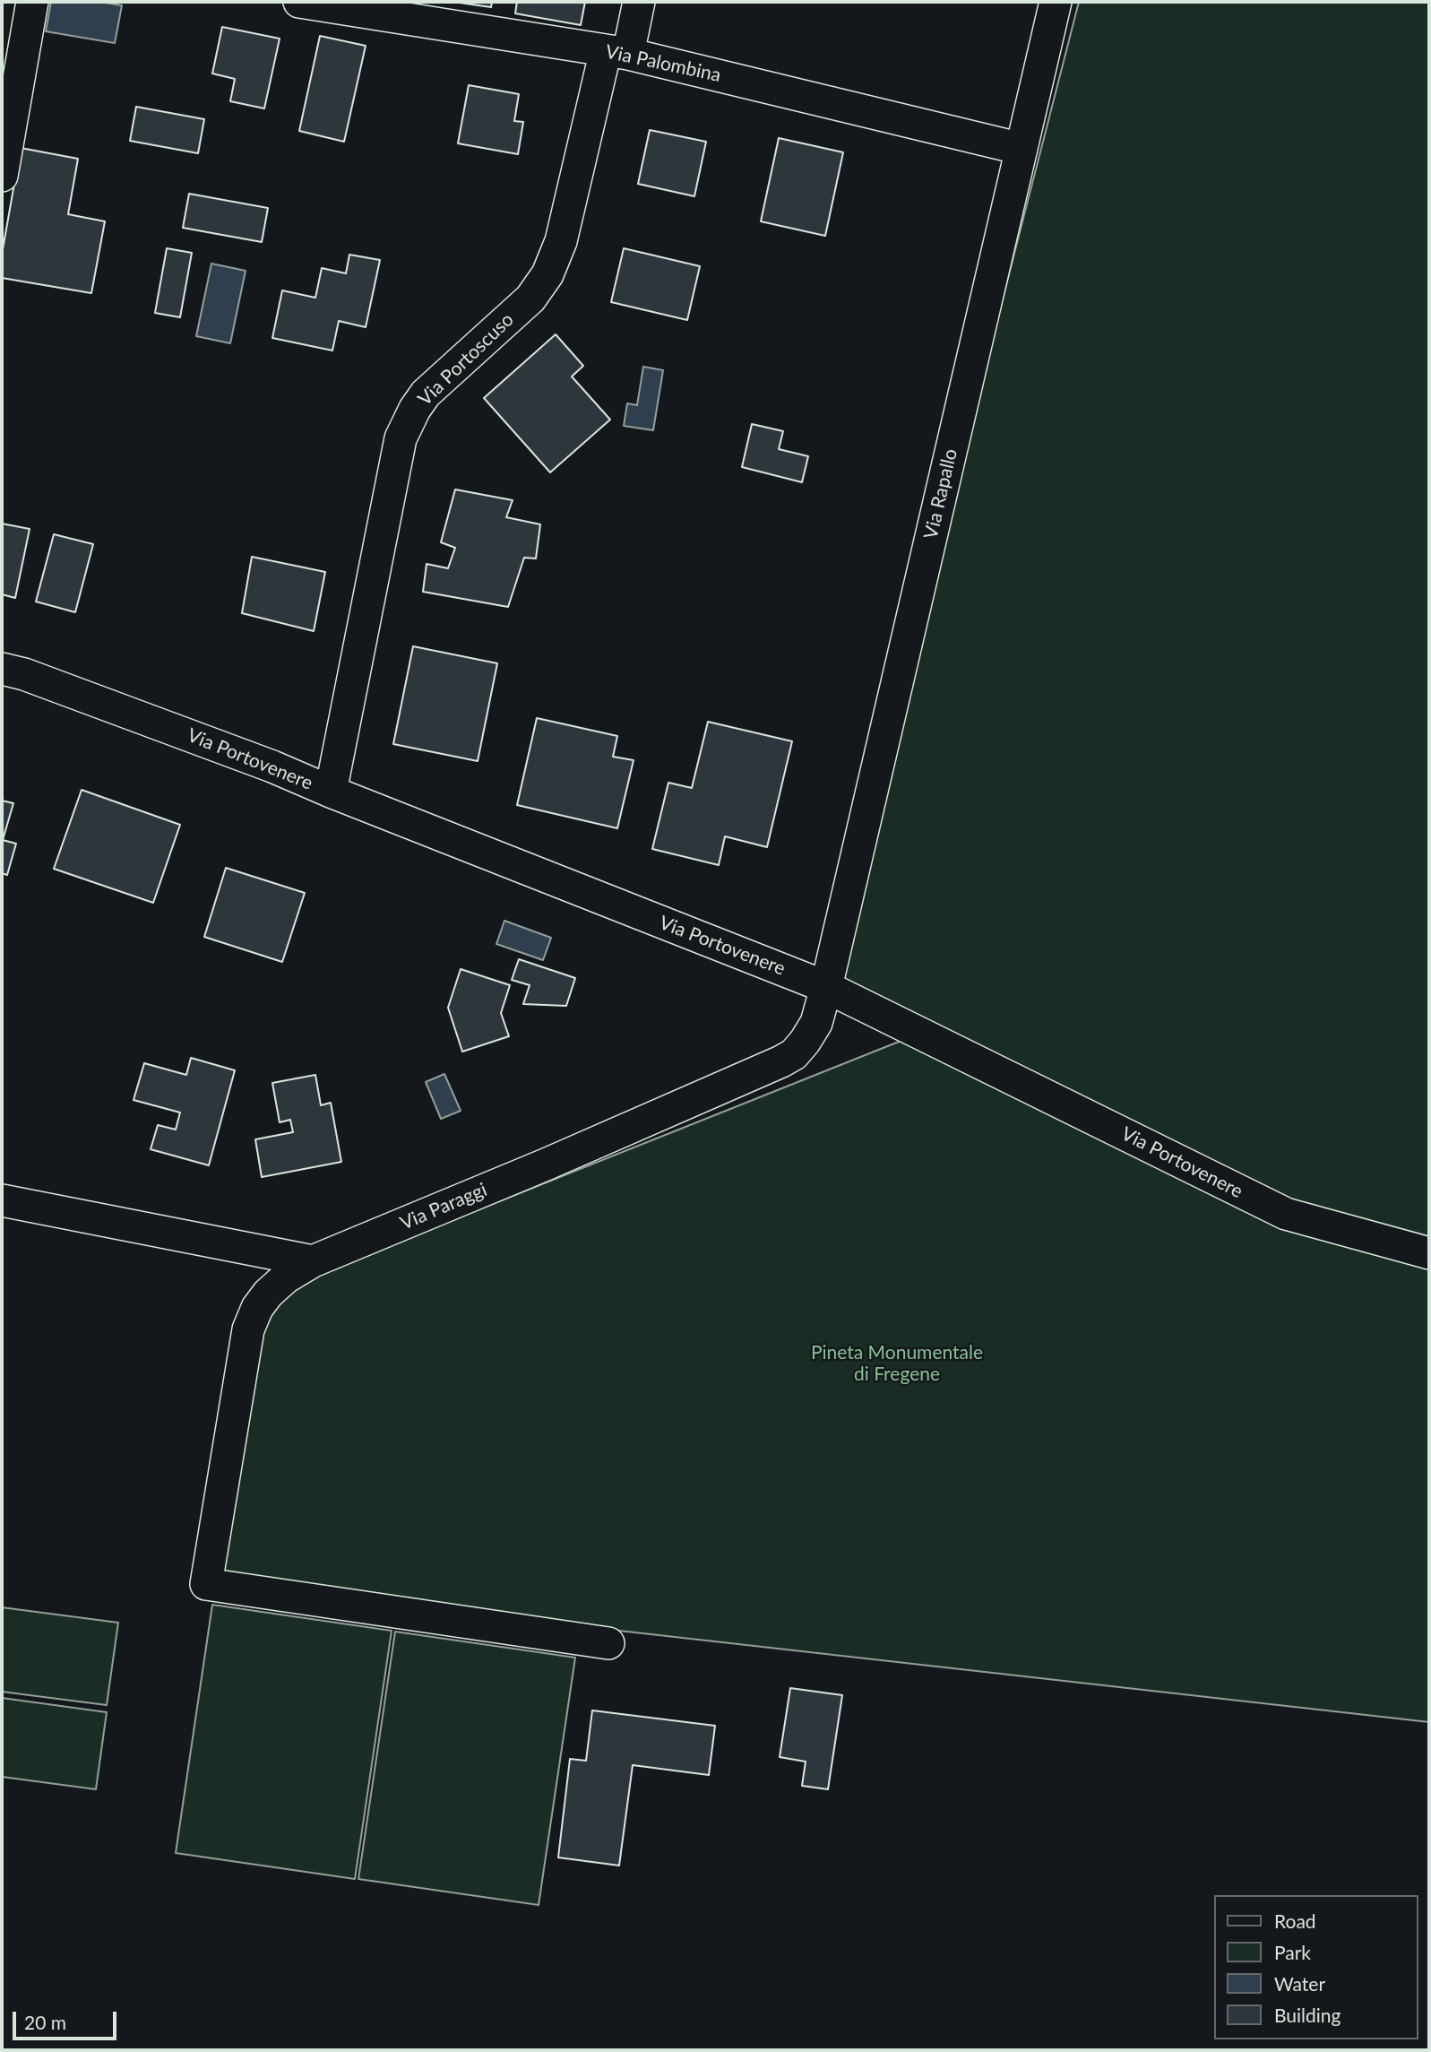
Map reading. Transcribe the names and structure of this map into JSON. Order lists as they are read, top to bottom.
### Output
{
  "streets": {
    "street": [
      "Via Palombina",
      "Via Portoscuso",
      "Via Rapallo",
      "Via Portovenere",
      "Via Paraggi"
    ]
  },
  "crossings": [
    ["Via Palombina", "Via Portoscuso"],
    ["Via Palombina", "Via Rapallo"],
    ["Via Portoscuso", "Via Portovenere"],
    ["Via Rapallo", "Via Portovenere"],
    ["Via Rapallo", "Via Paraggi"],
    ["Via Portovenere", "Via Paraggi"]
  ],
  "parks": ["Pineta Monumentale di Fregene"],
  "legend": [
    "Road",
    "Park",
    "Water",
    "Building"
  ],
  "scale_bar": "20 m"
}
